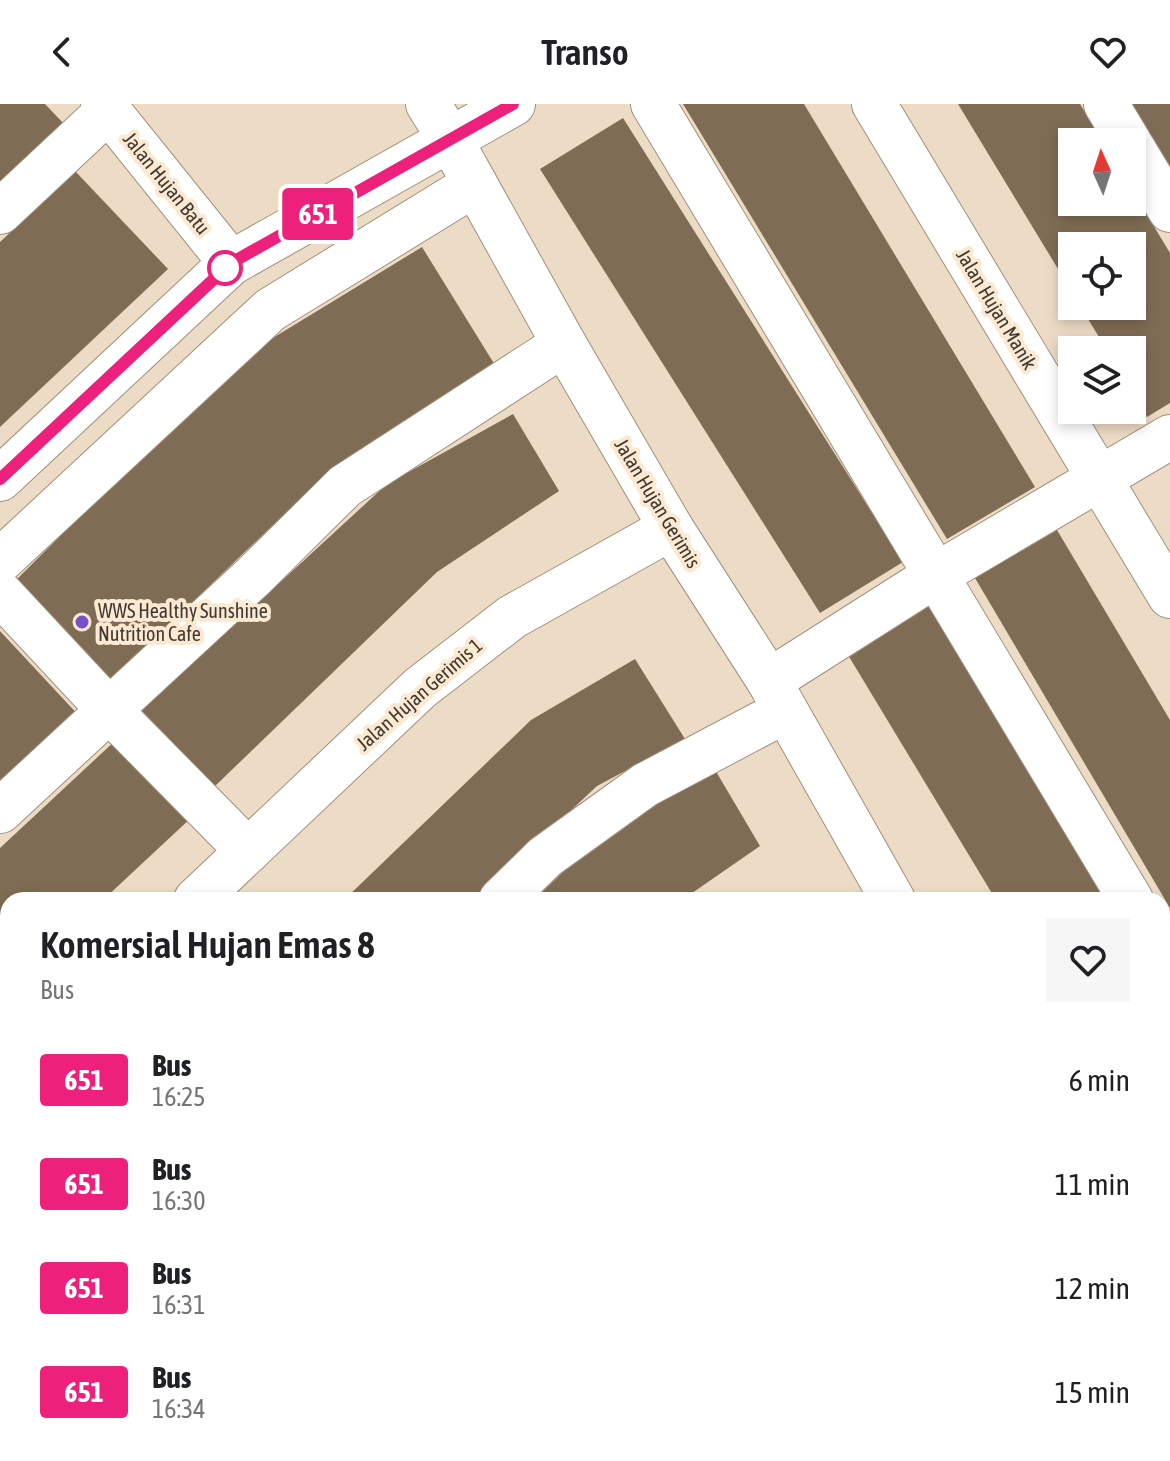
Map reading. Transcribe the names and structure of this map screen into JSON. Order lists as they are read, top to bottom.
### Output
{
  "streets": {
    "street": [
      "Jalan Hujan Batu",
      "Jalan Hujan Manik",
      "Jalan Hujan Gerimis",
      "Jalan Hujan Gerimis 1"
    ]
  },
  "crossings": [
    ["Jalan Hujan Gerimis", "Jalan Hujan Gerimis 1"]
  ],
  "places": ["WWS Healthy Sunshine Nutrition Cafe"],
  "lines": ["bus line 651"],
  "north": "top",
  "page": {
    "header": "Transo",
    "on_map": "651",
    "heading": ["Komersial Hujan Emas 8", "Bus"],
    "list": [
      {
        "mark": "651",
        "name": "Bus",
        "note": "16:25",
        "value": "6 min"
      },
      {
        "mark": "651",
        "name": "Bus",
        "note": "16:30",
        "value": "11 min"
      },
      {
        "mark": "651",
        "name": "Bus",
        "note": "16:31",
        "value": "12 min"
      },
      {
        "mark": "651",
        "name": "Bus",
        "note": "16:34",
        "value": "15 min"
      }
    ]
  }
}
